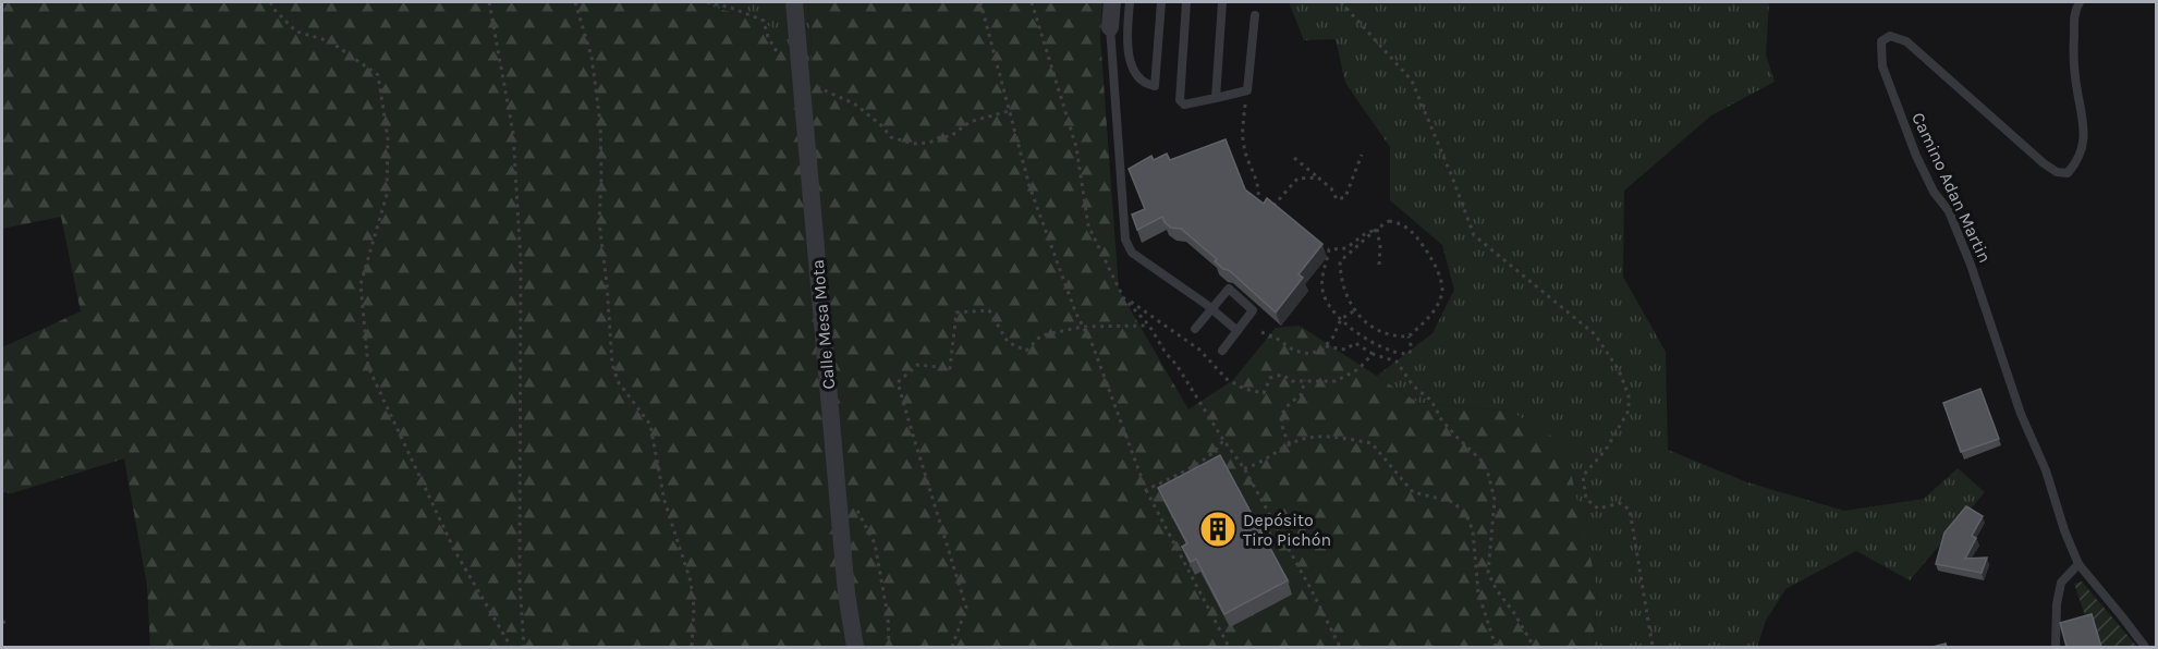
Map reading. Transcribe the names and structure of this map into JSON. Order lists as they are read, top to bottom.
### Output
{
  "streets": {
    "street": ["Calle Mesa Mota"],
    "lane": ["Camino Adan Martin"]
  },
  "places": {
    "building": ["Depósito Tiro Pichón"]
  }
}
